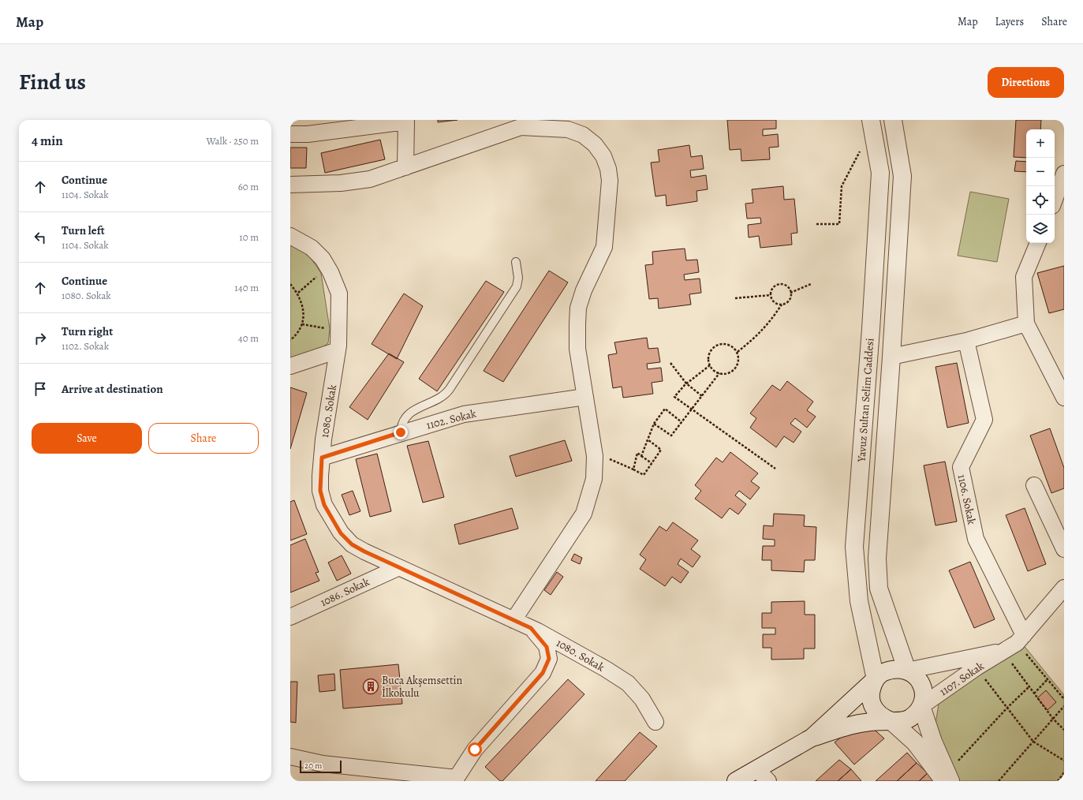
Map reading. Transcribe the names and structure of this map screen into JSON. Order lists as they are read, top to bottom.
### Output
{
  "streets": {
    "street": [
      "Yavuz Sultan Selim Caddesi",
      "1080. Sokak",
      "1102. Sokak",
      "1106. Sokak",
      "1086. Sokak",
      "1107. Sokak"
    ]
  },
  "crossings": [
    ["Yavuz Sultan Selim Caddesi", "1107. Sokak"],
    ["1080. Sokak", "1102. Sokak"],
    ["1080. Sokak", "1086. Sokak"],
    ["1106. Sokak", "1107. Sokak"]
  ],
  "places": {
    "building": ["Buca Akşemsettin İlkokulu"]
  },
  "scale_bar": "20 m",
  "page": {
    "header": "Map",
    "nav": ["Map", "Layers", "Share"],
    "title": "Find us",
    "buttons": [
      "Directions",
      ["Save", "Share"]
    ],
    "heading": ["4 min", "Walk · 250 m"],
    "map_buttons": ["+", "−"],
    "list": [
      ["Continue", "1104. Sokak", "60 m"],
      ["Turn left", "1104. Sokak", "10 m"],
      ["Continue", "1080. Sokak", "140 m"],
      ["Turn right", "1102. Sokak", "40 m"],
      "Arrive at destination"
    ],
    "scale": "20 m"
  }
}
